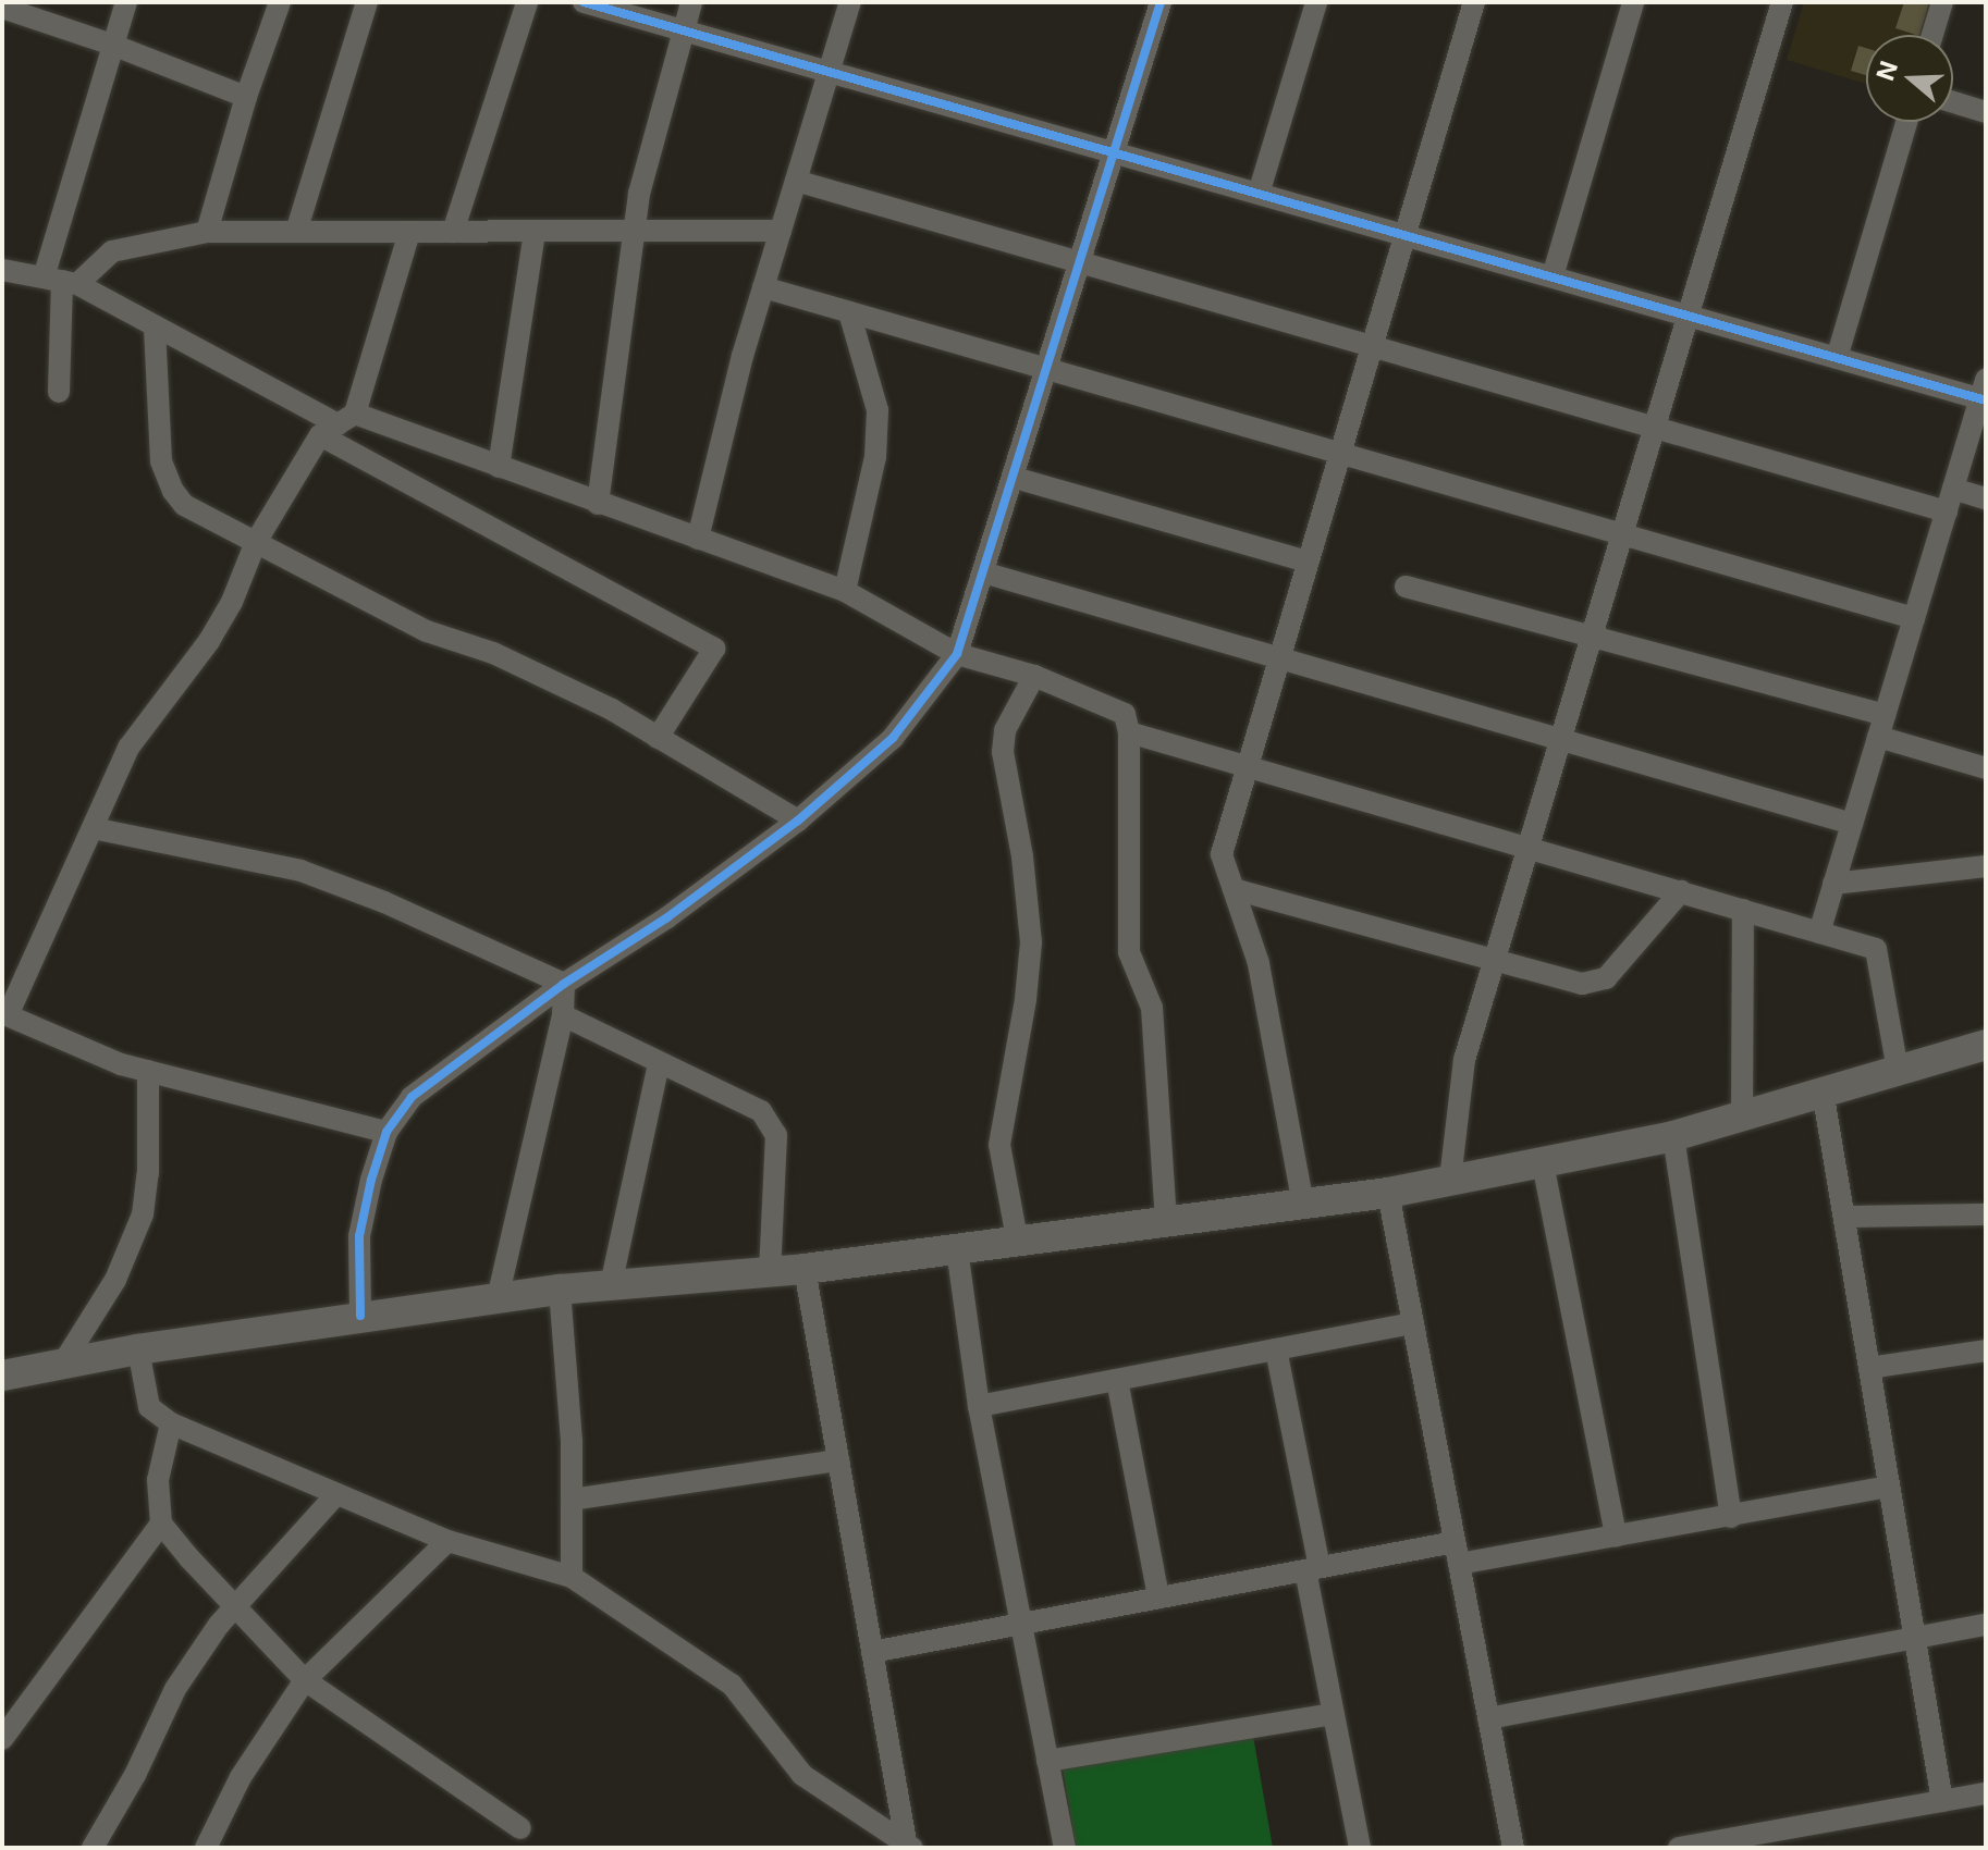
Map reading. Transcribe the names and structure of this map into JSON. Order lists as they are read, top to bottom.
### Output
{
  "north": "left"
}
